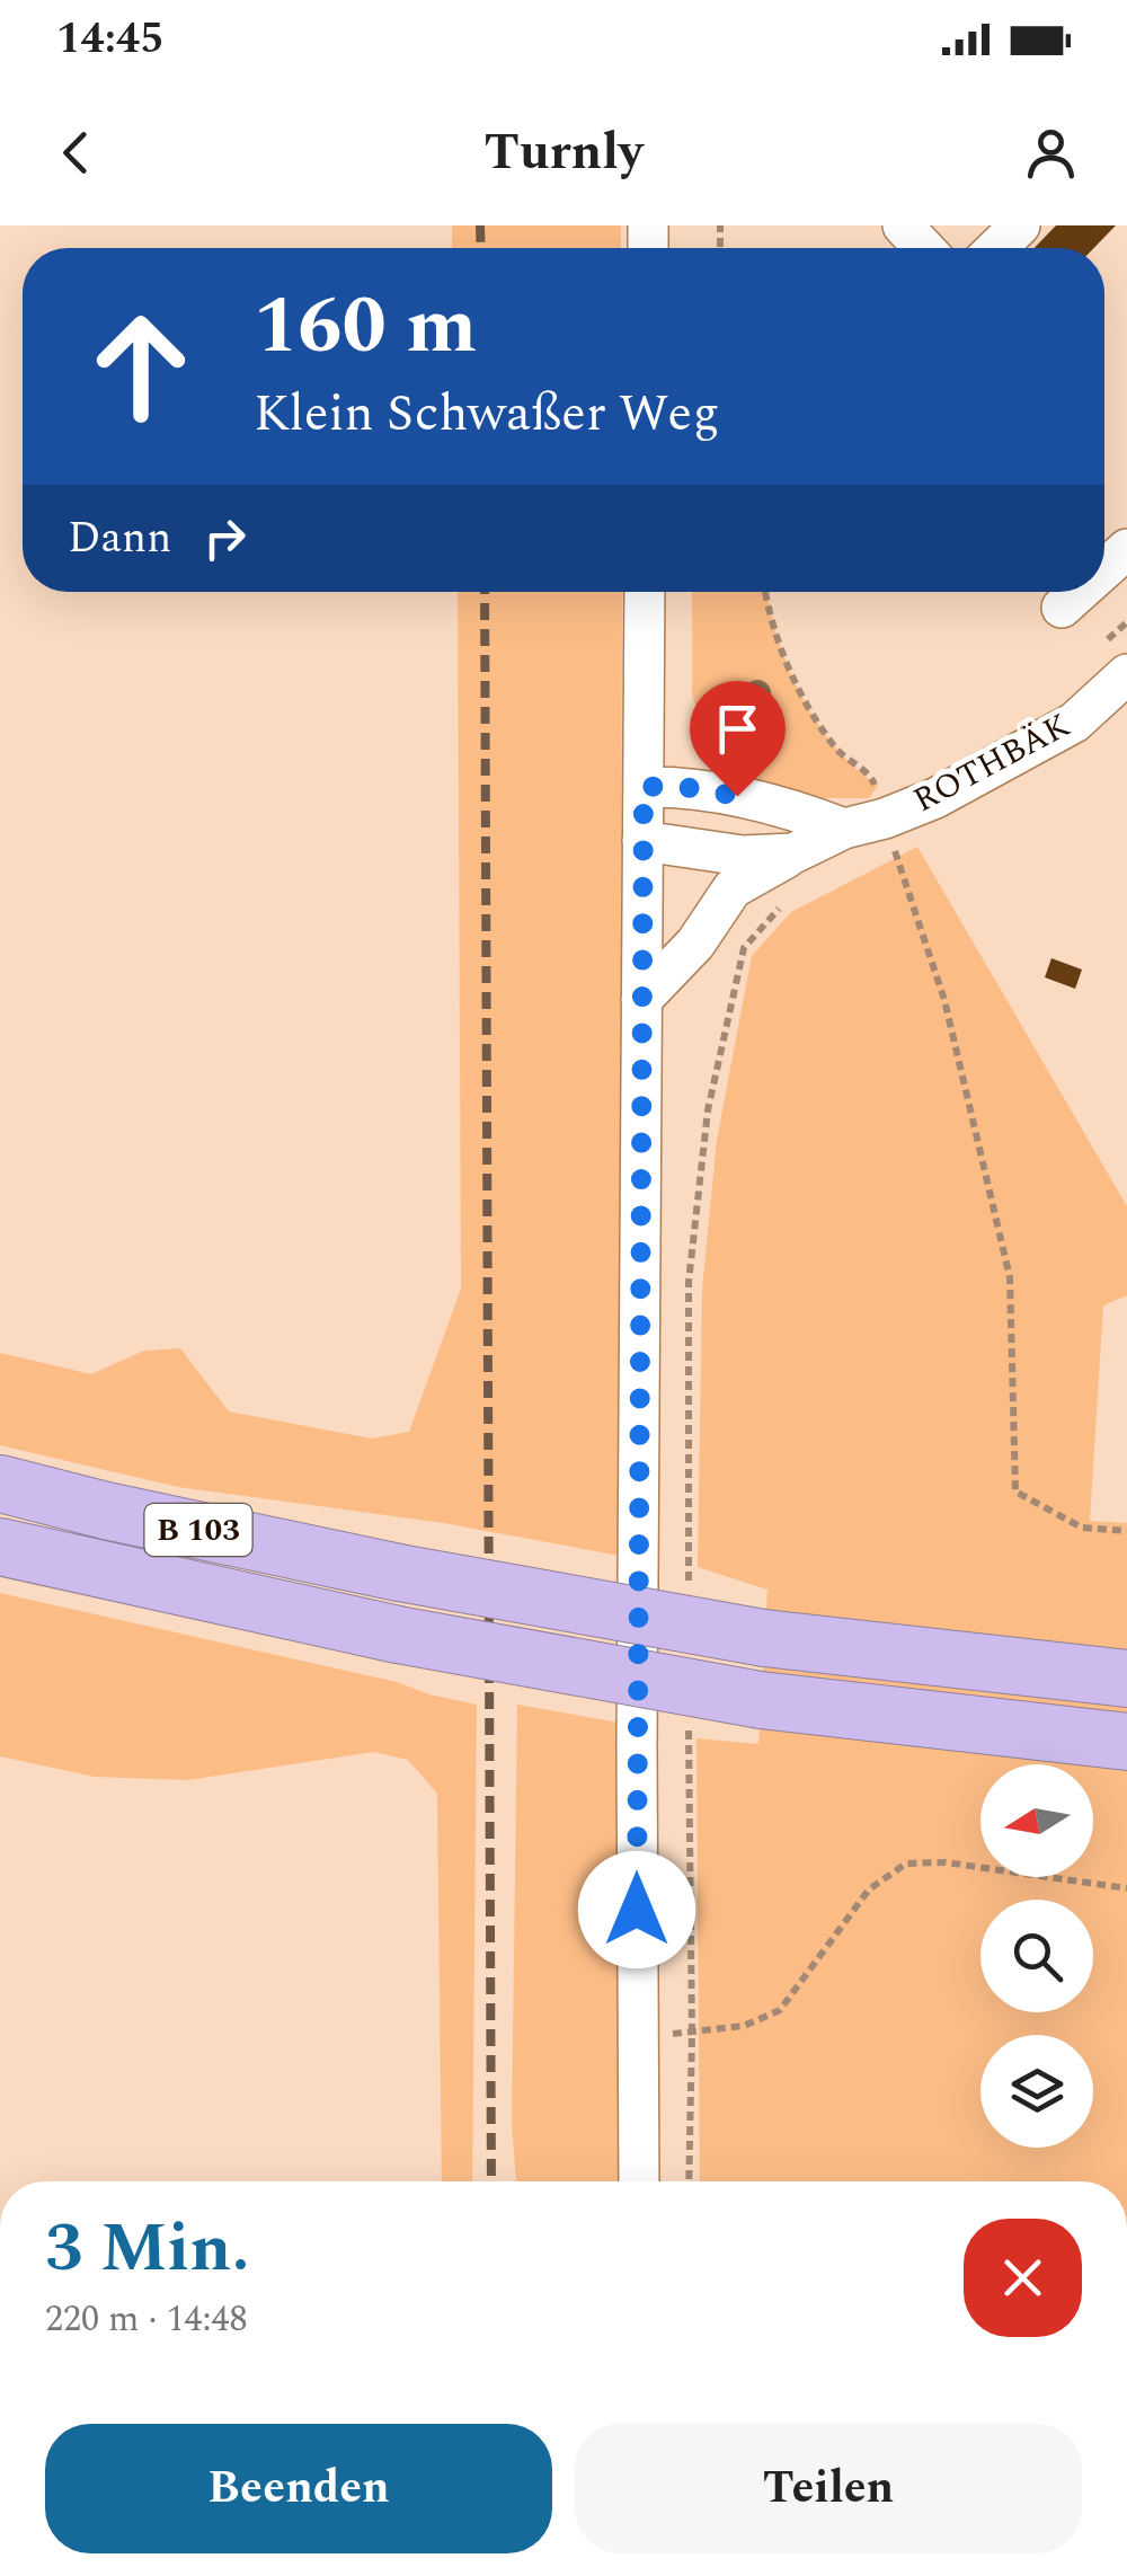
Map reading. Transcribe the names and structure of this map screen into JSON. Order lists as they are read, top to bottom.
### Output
{
  "streets": {
    "highway": ["B 103"],
    "street": ["ROTHBÄK"]
  },
  "north": "left",
  "page": {
    "status": "14:45",
    "header": "Turnly",
    "turn": ["160 m", "Klein Schwaßer Weg"],
    "then": "Dann",
    "heading": ["3 Min.", "220 m · 14:48"],
    "buttons": ["Beenden", "Teilen"]
  }
}
